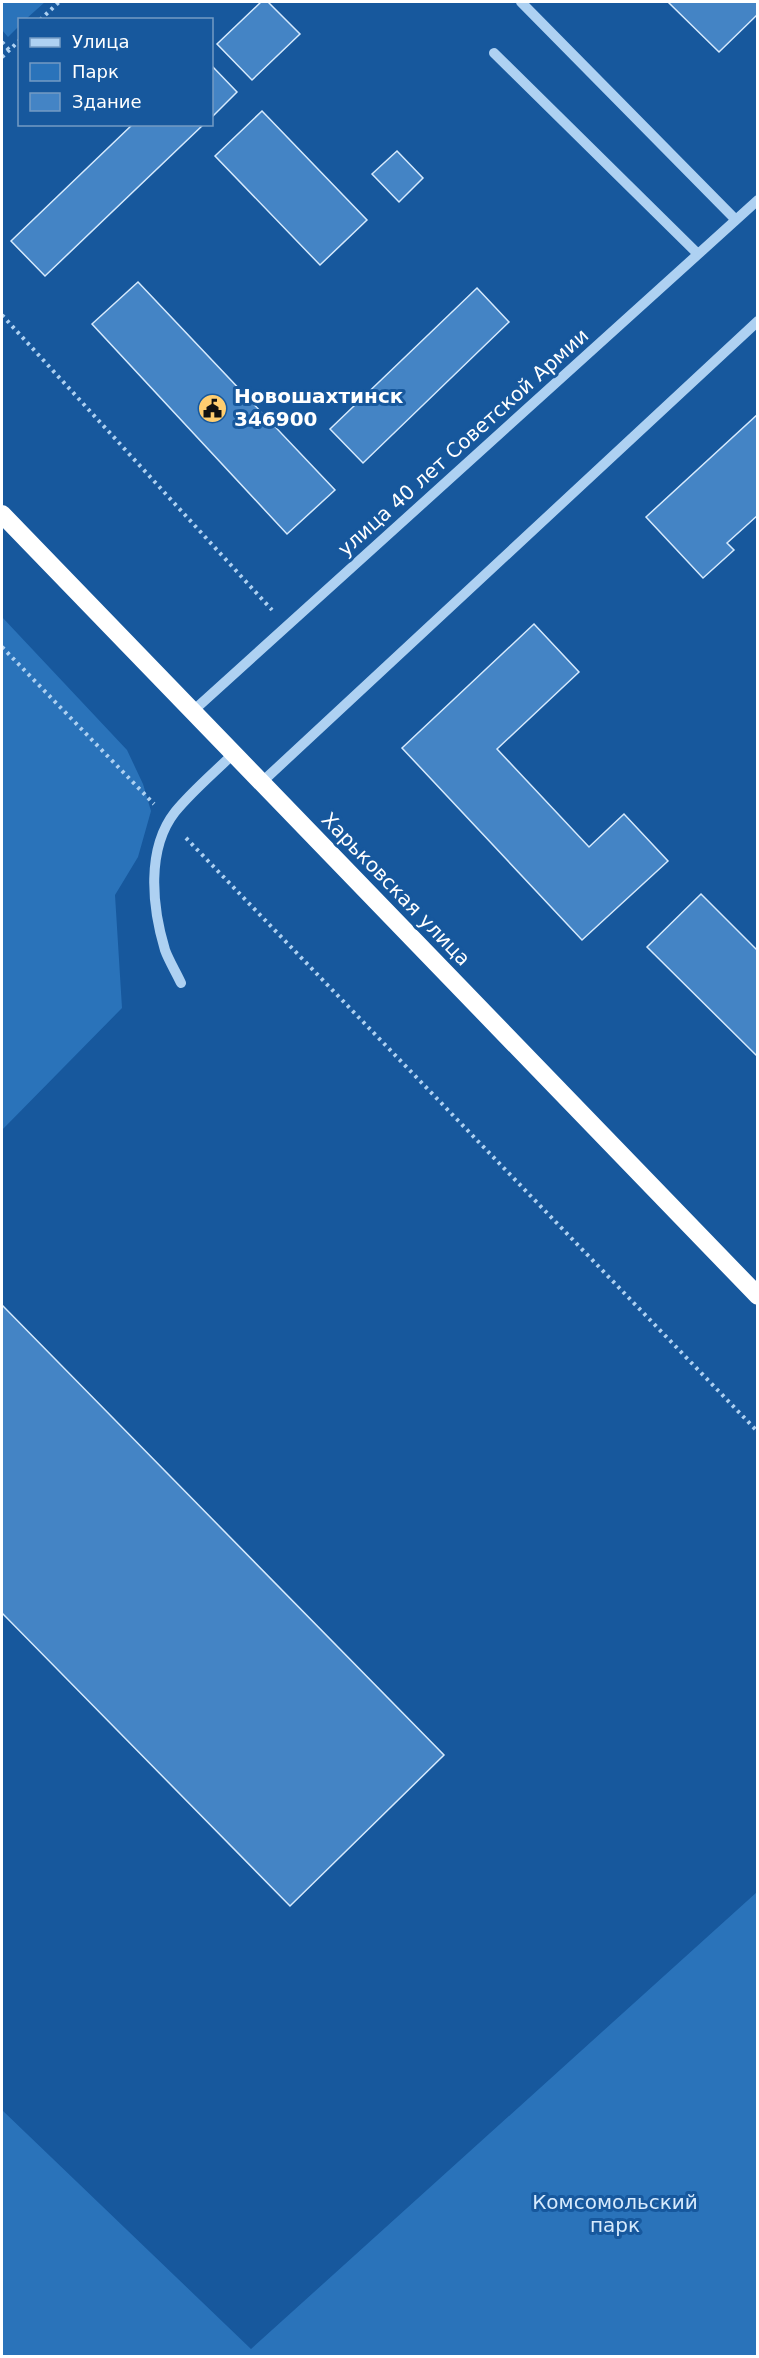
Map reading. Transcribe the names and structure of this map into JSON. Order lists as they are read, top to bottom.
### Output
{
  "streets": {
    "highway": ["Харьковская улица"],
    "street": ["улица 40 лет Советской Армии"]
  },
  "crossings": [
    ["улица 40 лет Советской Армии", "Харьковская улица"]
  ],
  "parks": ["Комсомольский парк"],
  "places": {
    "public building": ["Новошахтинск 346900"]
  },
  "legend": ["Улица", "Парк", "Здание"]
}
